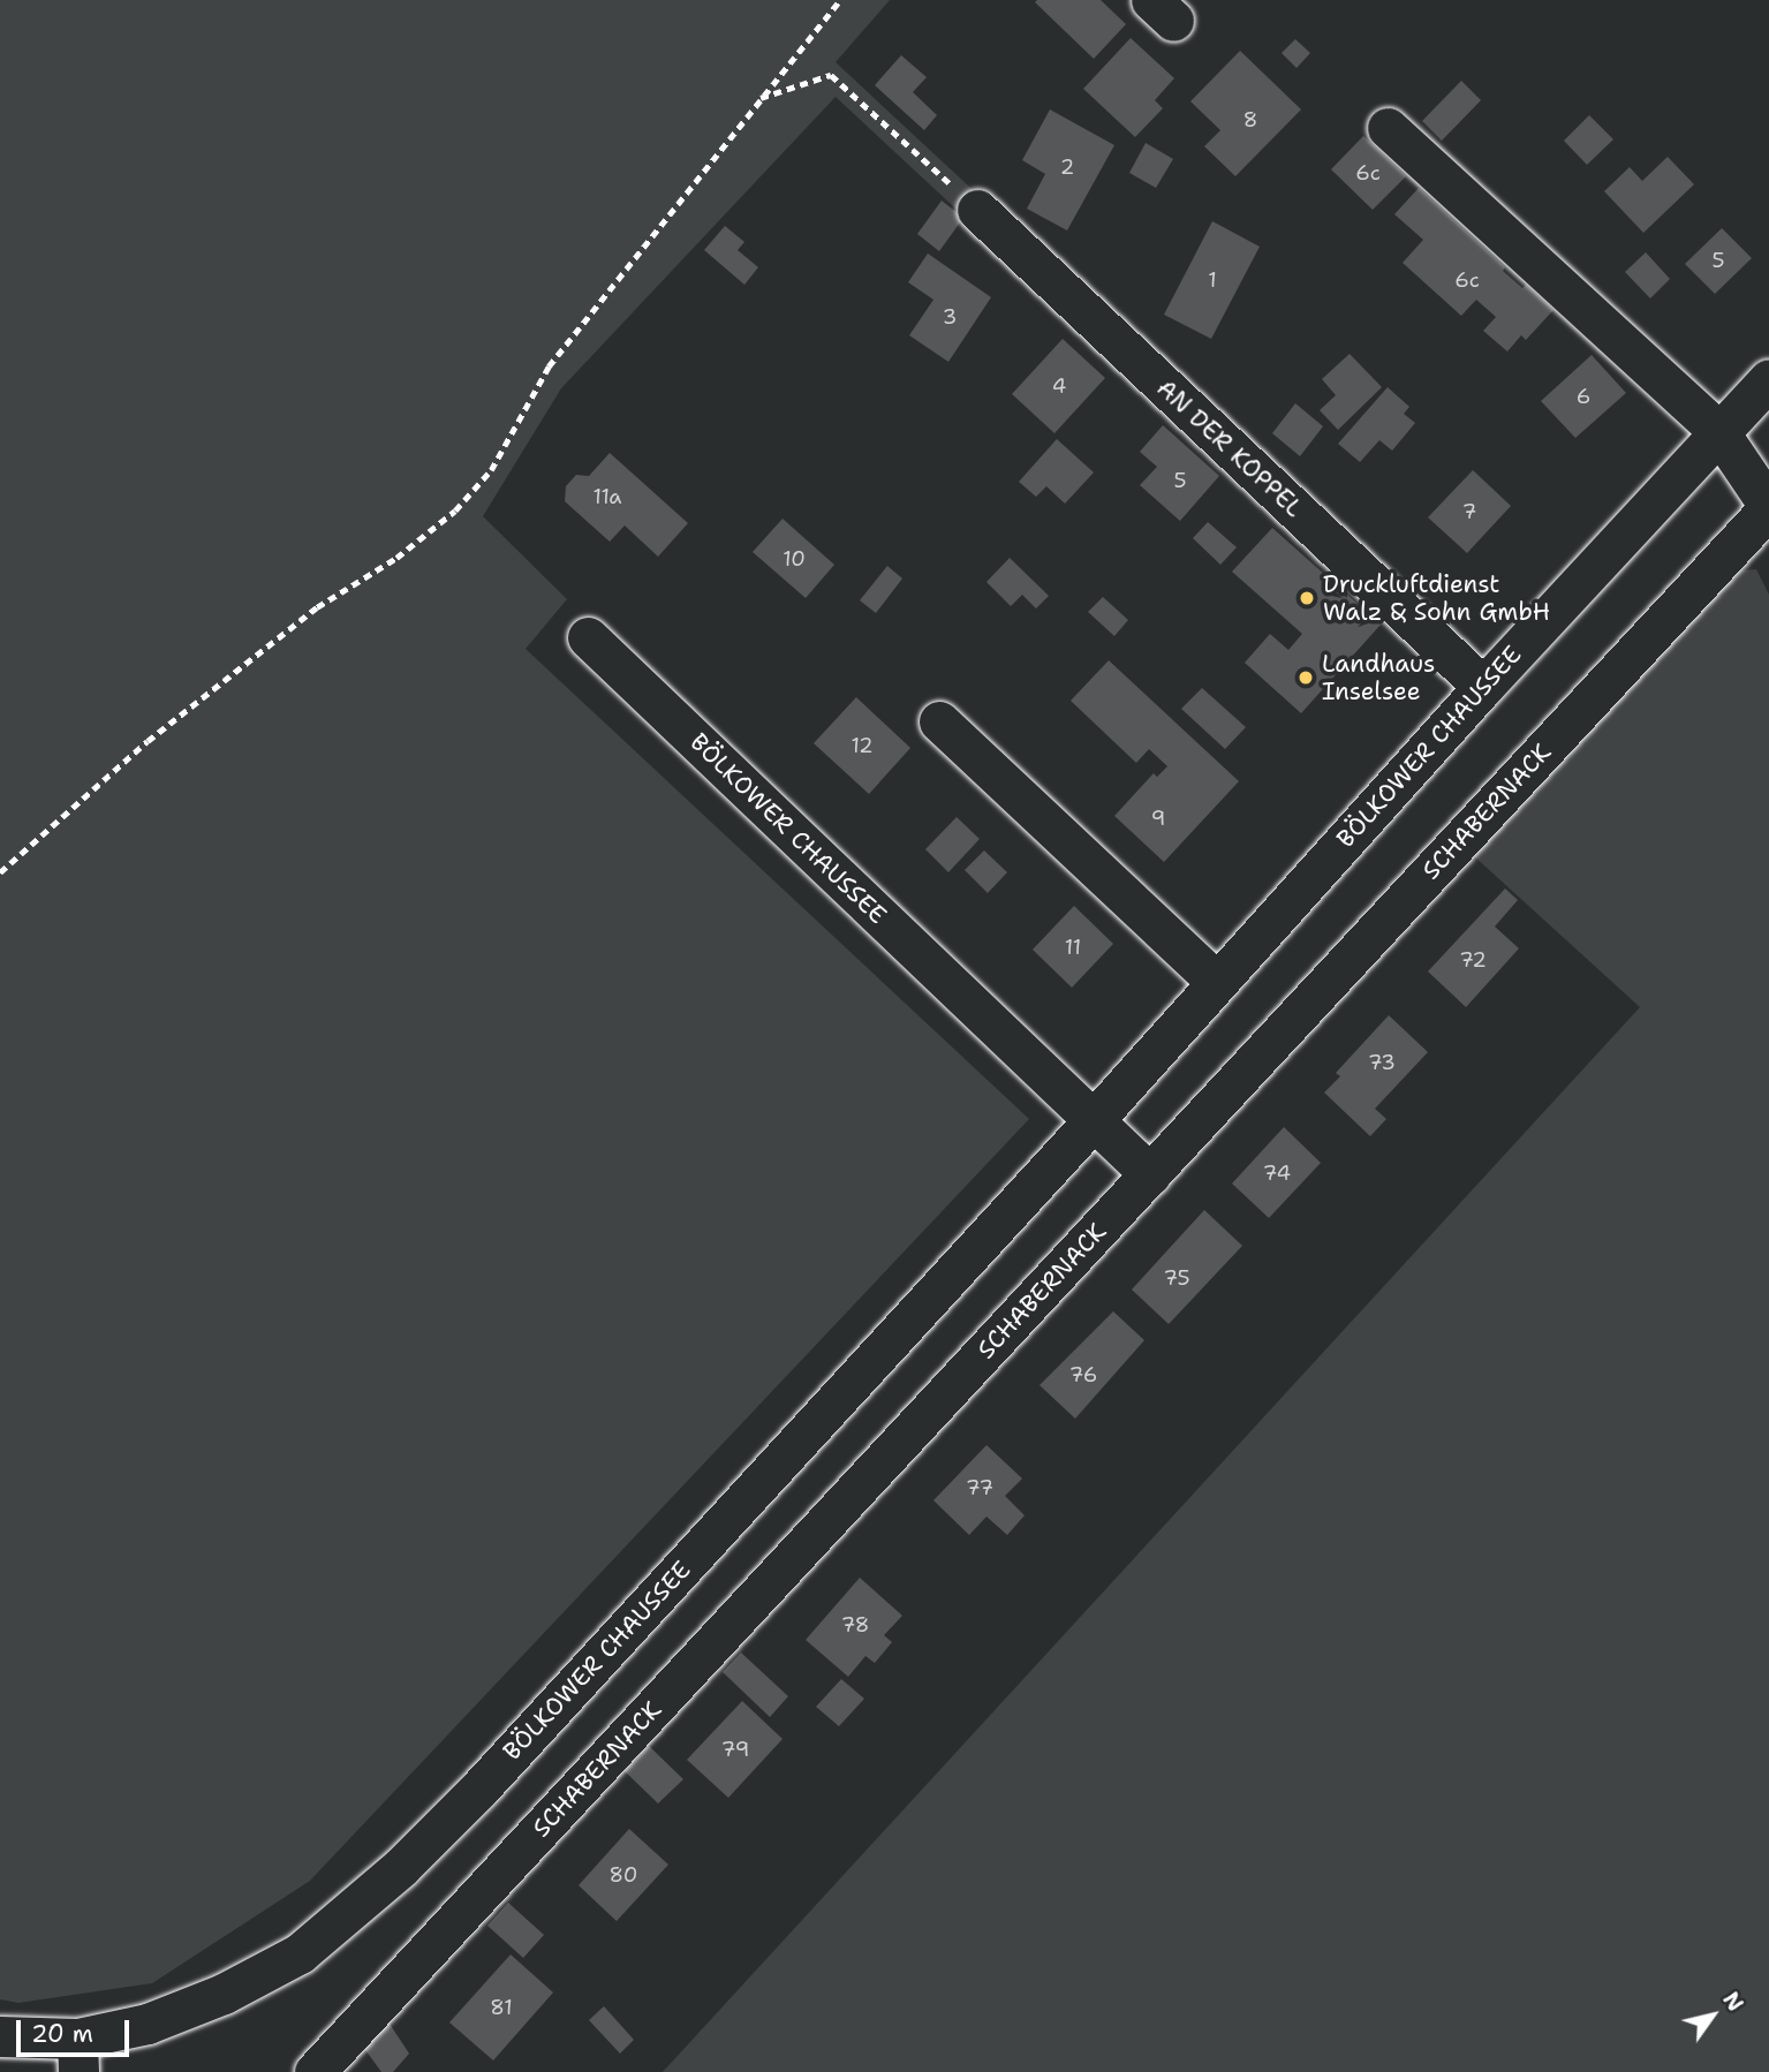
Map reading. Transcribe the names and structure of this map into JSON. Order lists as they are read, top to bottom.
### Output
{
  "streets": {
    "street": ["AN DER KOPPEL", "BÖLKOWER CHAUSSEE", "SCHABERNACK"]
  },
  "crossings": [
    ["AN DER KOPPEL", "BÖLKOWER CHAUSSEE"],
    ["BÖLKOWER CHAUSSEE", "SCHABERNACK"]
  ],
  "places": ["Druckluftdienst Walz & Sohn GmbH", "Landhaus Inselsee"],
  "house_numbers": [
    "8",
    "2",
    "6c",
    "5",
    "1",
    "6c",
    "3",
    "4",
    "6",
    "5",
    "11a",
    "7",
    "10",
    "12",
    "9",
    "11",
    "72",
    "73",
    "74",
    "75",
    "76",
    "77",
    "78",
    "79",
    "80",
    "81"
  ],
  "scale_bar": "20 m",
  "north": "top right"
}
